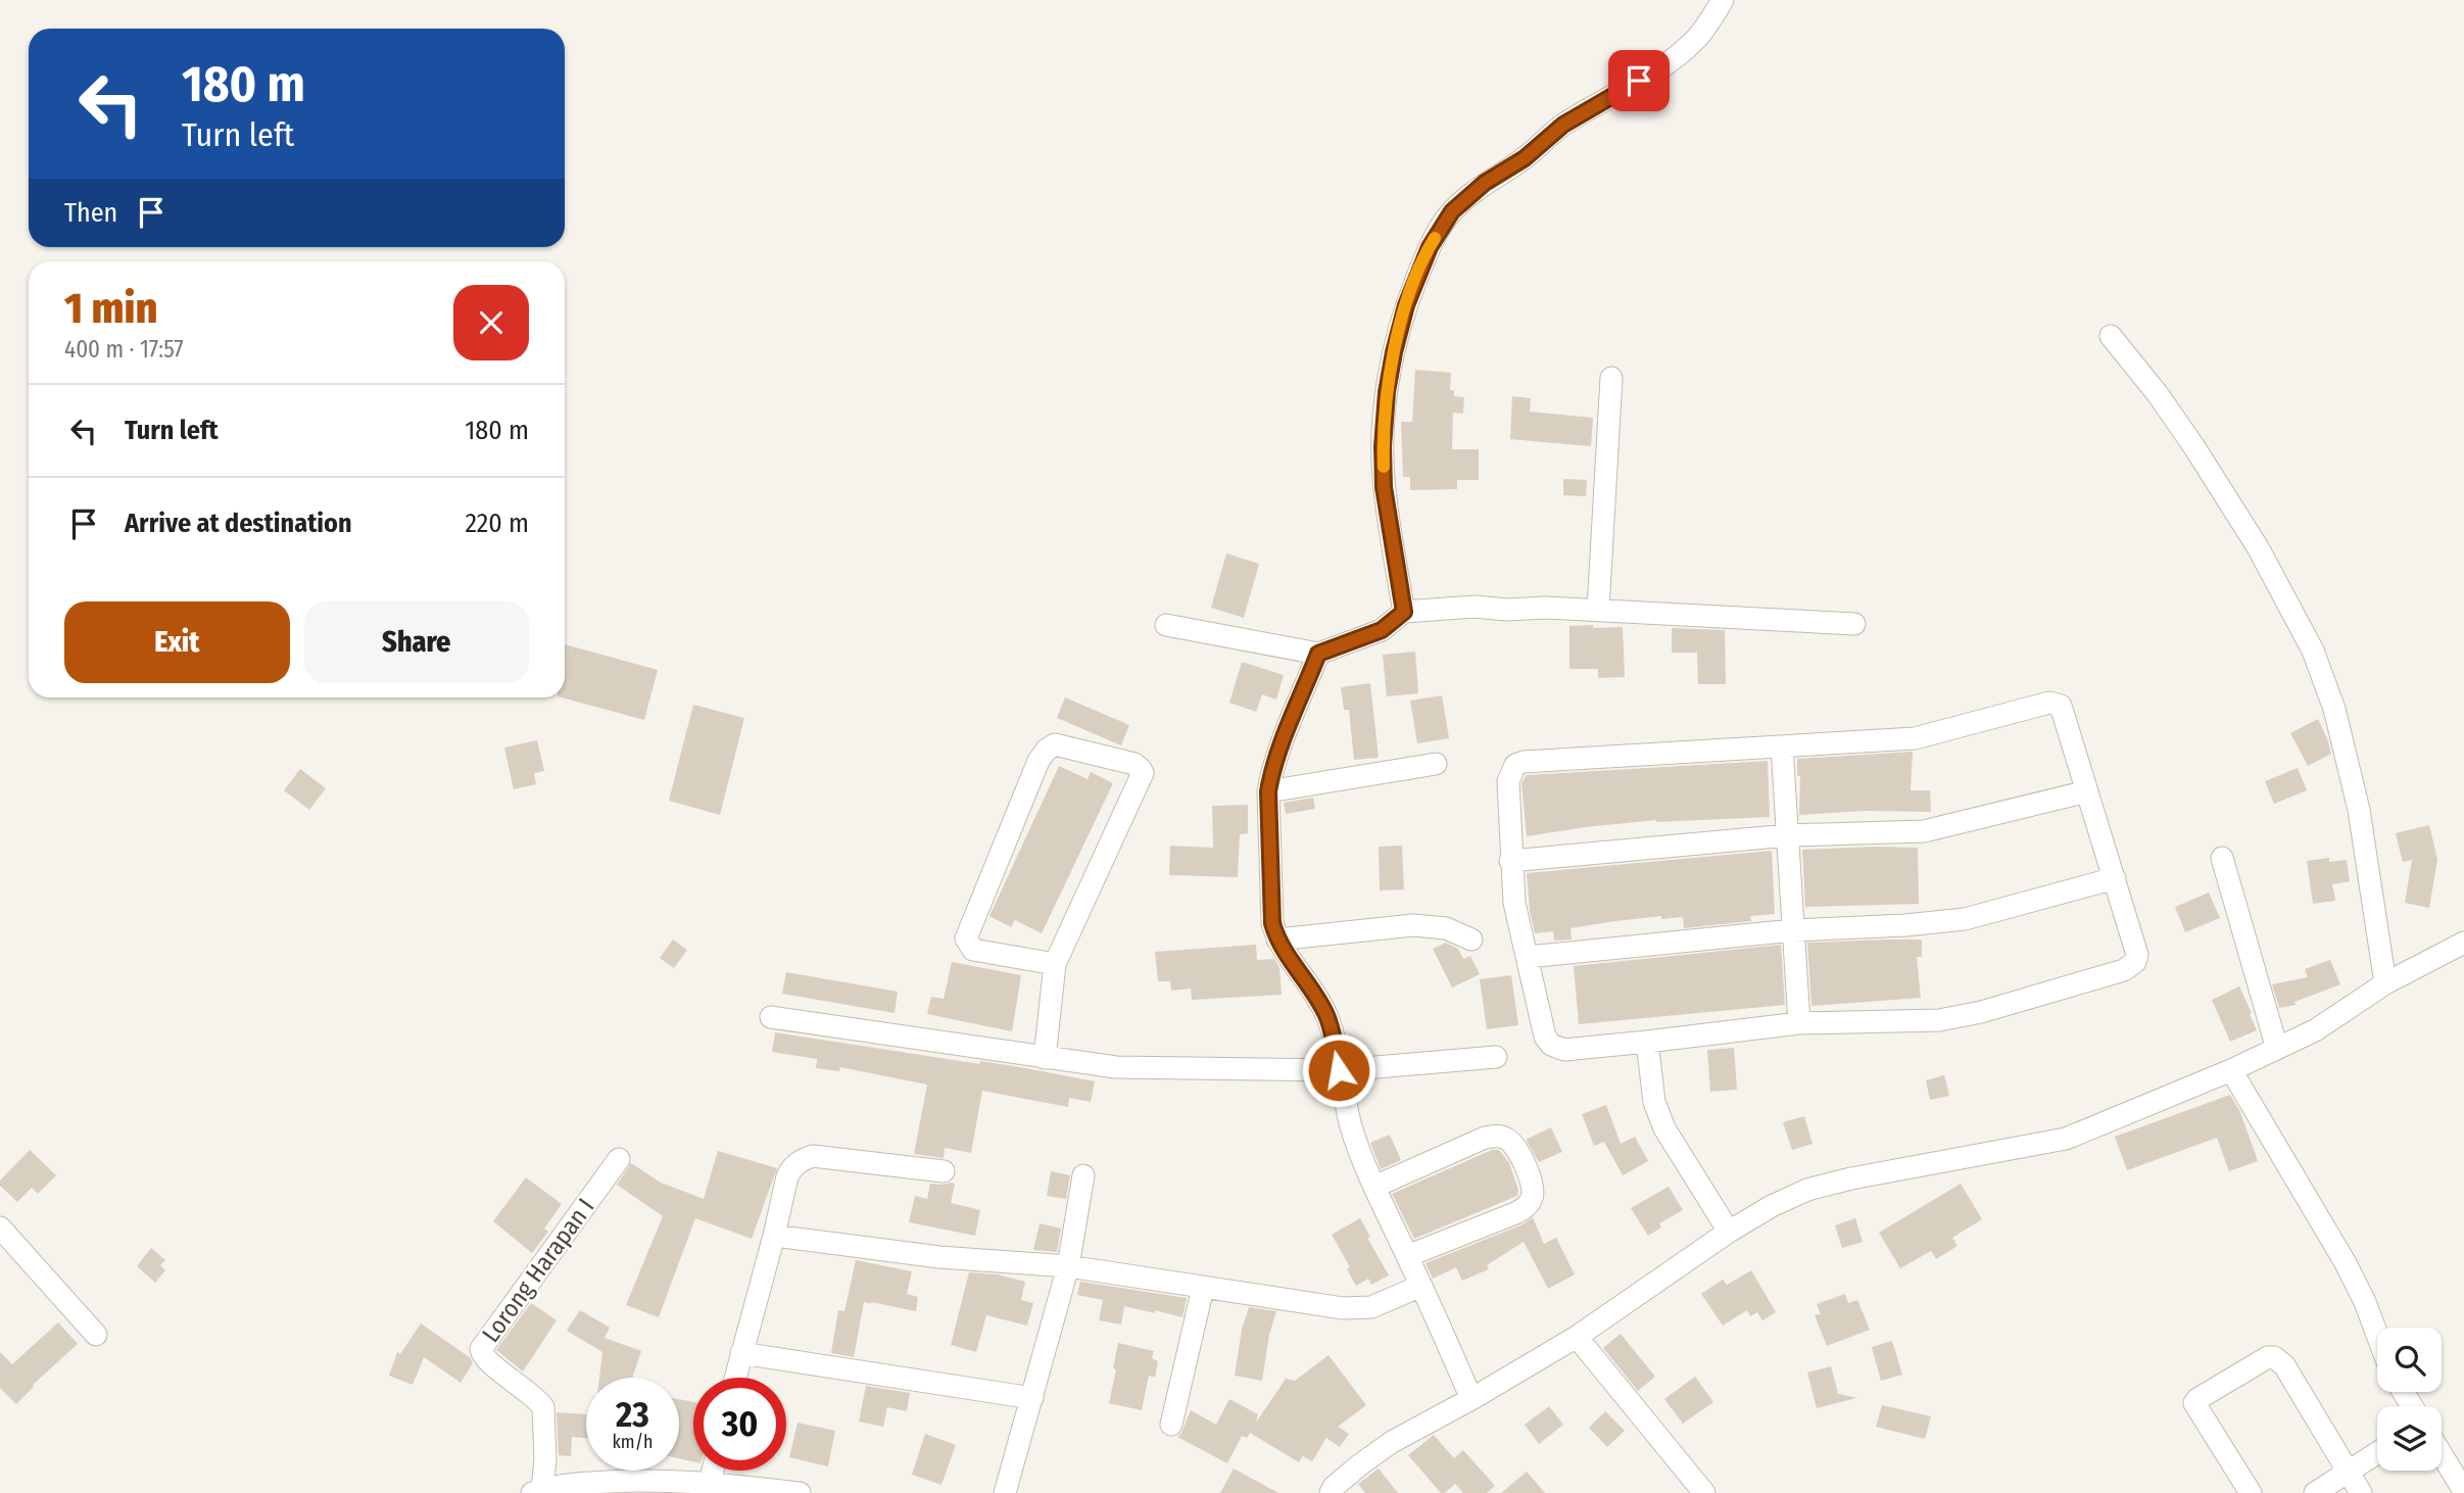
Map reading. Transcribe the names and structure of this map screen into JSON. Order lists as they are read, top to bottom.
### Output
{
  "streets": {
    "street": ["Lorong Harapan I"]
  },
  "page": {
    "turn": ["180 m", "Turn left"],
    "then": "Then",
    "heading": ["1 min", "400 m · 17:57"],
    "list": [
      {
        "name": "Turn left",
        "value": "180 m"
      },
      {
        "name": "Arrive at destination",
        "value": "220 m"
      }
    ],
    "buttons": ["Exit", "Share"],
    "speed": "23 km/h",
    "limit": "30"
  }
}
